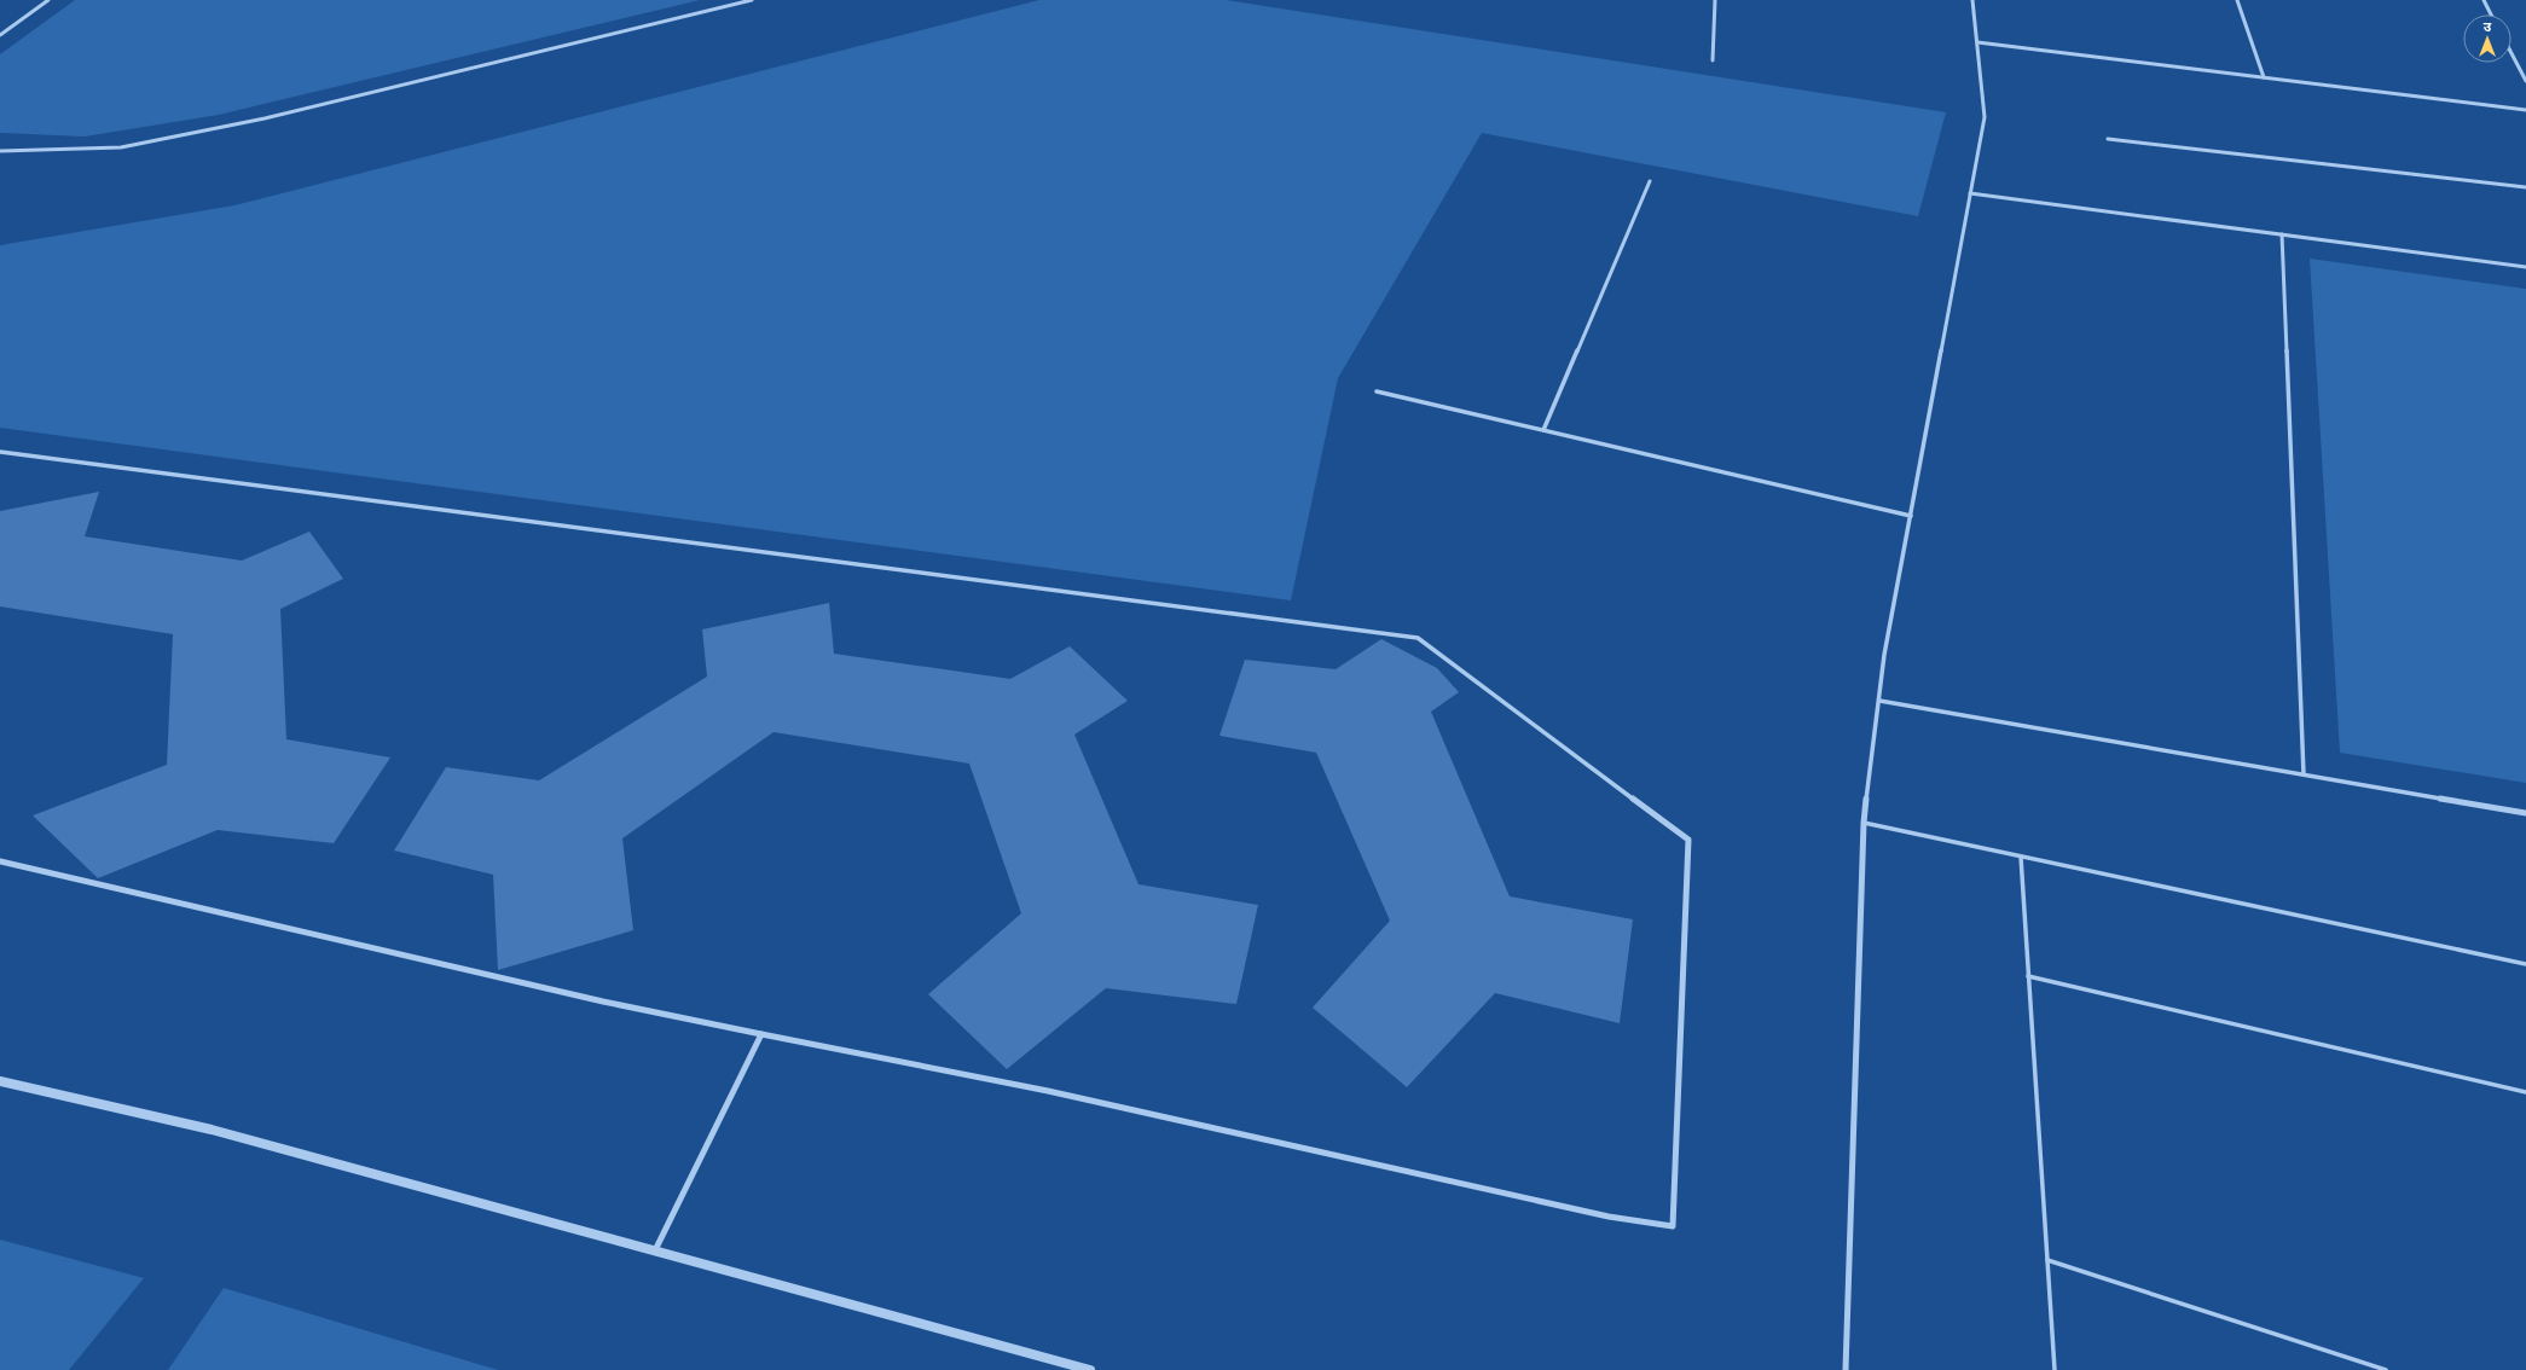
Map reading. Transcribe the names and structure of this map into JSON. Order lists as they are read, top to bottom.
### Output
{
  "north": "top"
}
